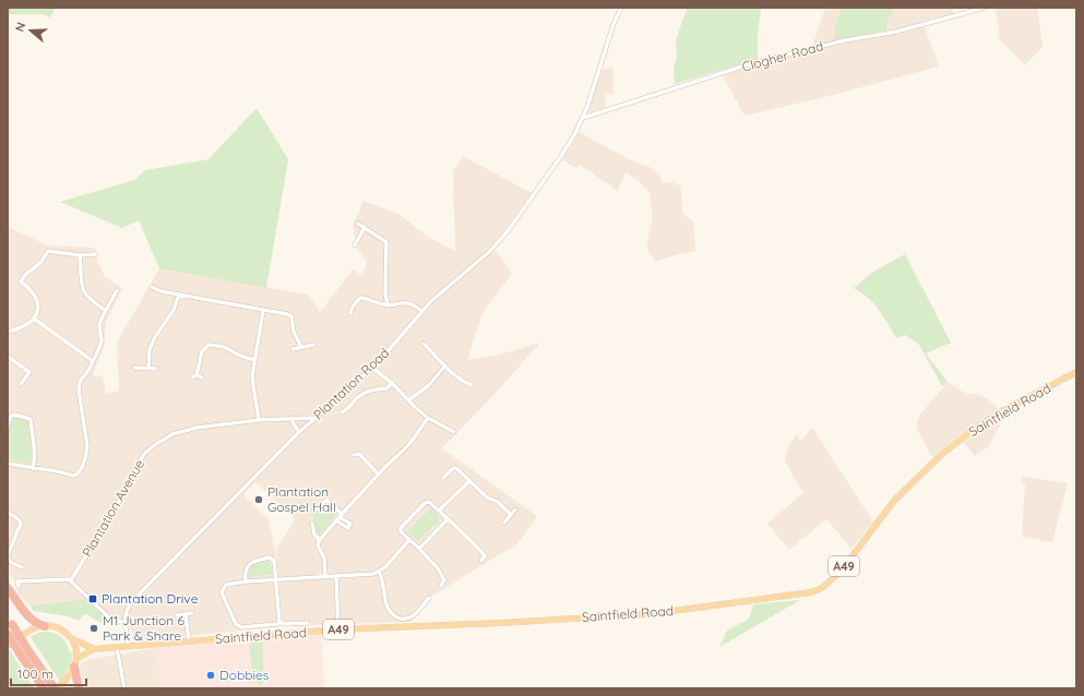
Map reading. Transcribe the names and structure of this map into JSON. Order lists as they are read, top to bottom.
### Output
{
  "streets": {
    "main road": ["Saintfield Road", "A49"],
    "street": ["Clogher Road", "Plantation Road", "Plantation Avenue"]
  },
  "crossings": [
    ["Clogher Road", "Plantation Road"],
    ["Plantation Road", "Saintfield Road"],
    ["Plantation Road", "Plantation Avenue"],
    ["Saintfield Road", "A49"]
  ],
  "places": {
    "other": ["Plantation Gospel Hall", "M1 Junction 6 Park & Share", "Dobbies"],
    "transit": ["Plantation Drive"]
  },
  "scale_bar": "100 m",
  "north": "left"
}
